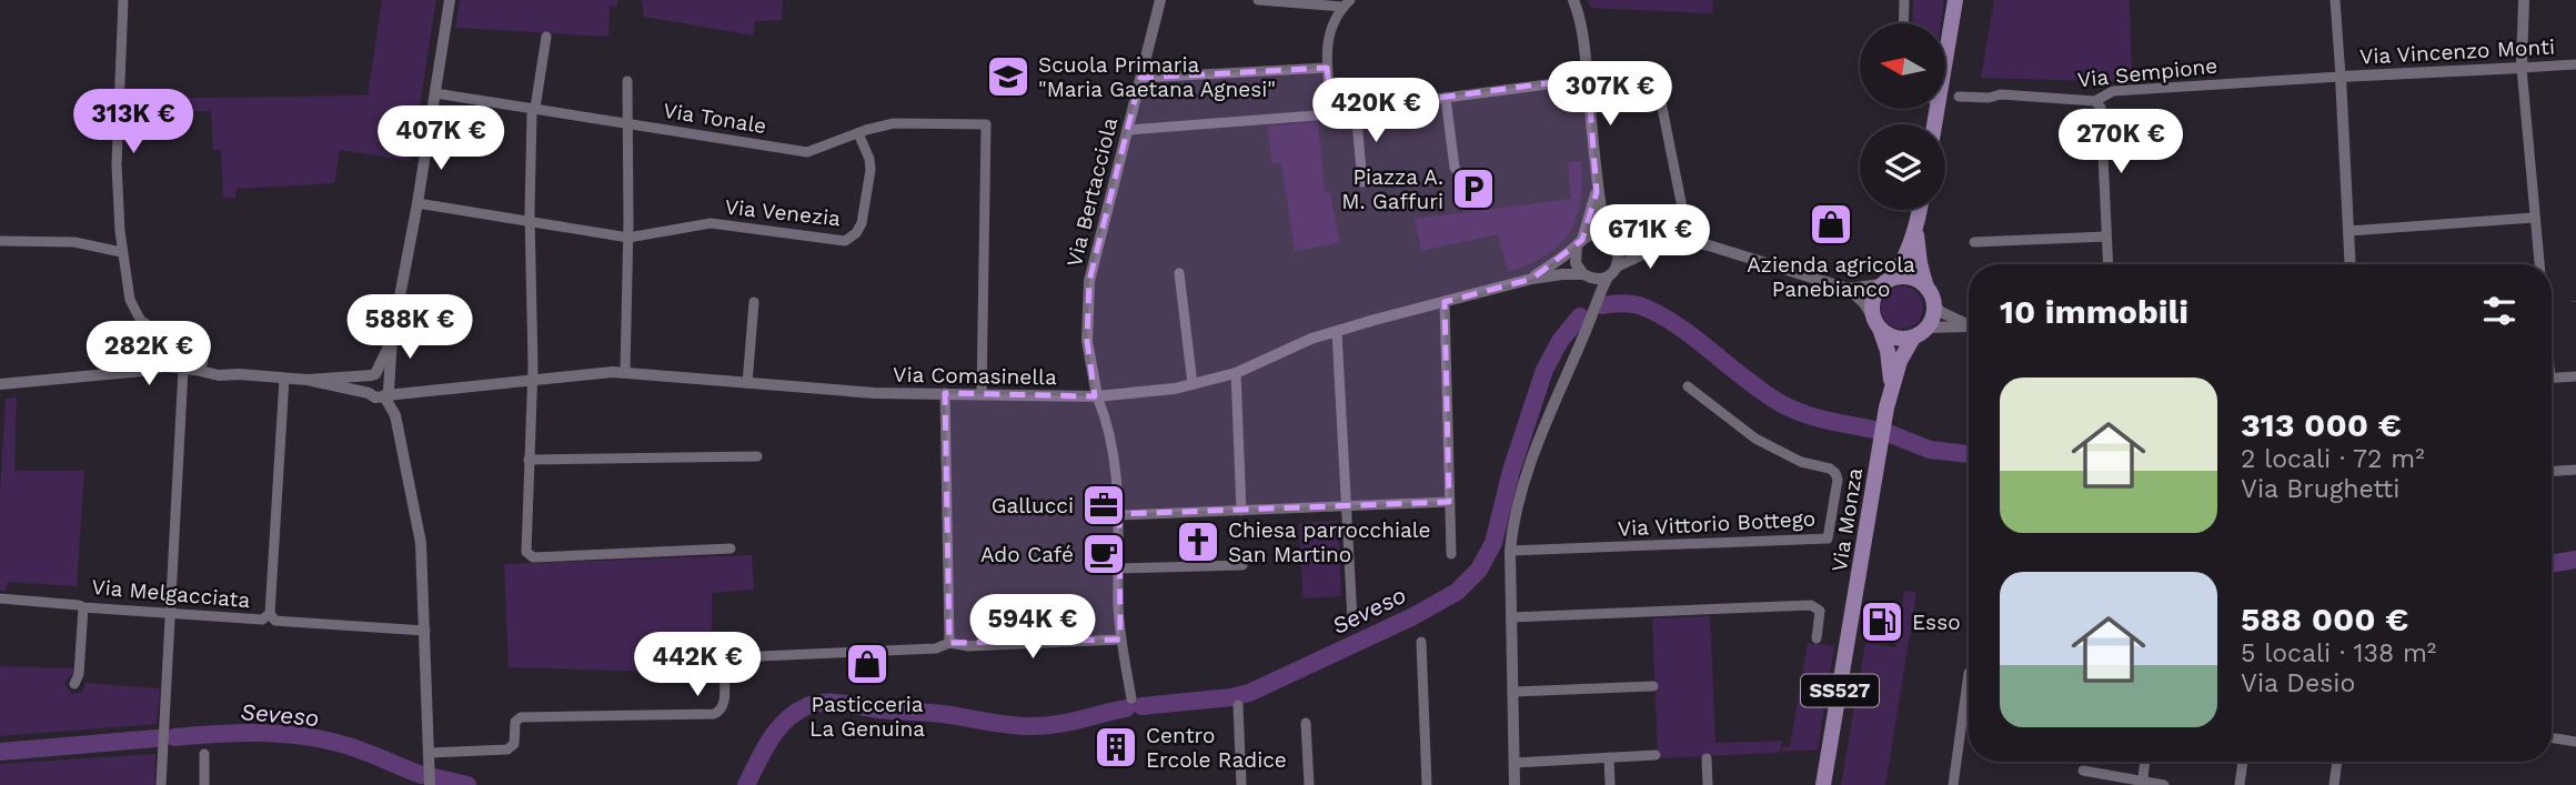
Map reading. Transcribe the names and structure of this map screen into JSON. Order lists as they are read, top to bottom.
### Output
{
  "streets": {
    "main road": ["Via Monza", "SS527"],
    "street": [
      "Via Vincenzo Monti",
      "Via Sempione",
      "Via Tonale",
      "Via Bertacciola",
      "Via Venezia",
      "Via Comasinella",
      "Via Vittorio Bottego",
      "Via Melgacciata"
    ]
  },
  "crossings": [
    ["Via Vincenzo Monti", "Via Sempione"],
    ["Via Tonale", "Via Venezia"],
    ["Via Tonale", "Via Comasinella"],
    ["Via Bertacciola", "Via Comasinella"],
    ["Via Monza", "SS527"]
  ],
  "water": ["Seveso"],
  "places": {
    "school or university": ["Scuola Primaria \"Maria Gaetana Agnesi\""],
    "parking": ["Piazza A. M. Gaffuri"],
    "shop": ["Azienda agricola Panebianco", "Pasticceria La Genuina"],
    "office": ["Gallucci"],
    "church": ["Chiesa parrocchiale San Martino"],
    "cafe": ["Ado Café"],
    "fuel station": ["Esso"],
    "building": ["Centro Ercole Radice"]
  },
  "north": "left",
  "page": {
    "price": [
      "307K €",
      "420K €",
      "313K €",
      "407K €",
      "270K €",
      "671K €",
      "588K €",
      "282K €",
      "594K €",
      "442K €"
    ],
    "heading": "10 immobili",
    "list": [
      {
        "name": "313 000 €",
        "note": "2 locali · 72 m² · Via Brughetti"
      },
      {
        "name": "588 000 €",
        "note": "5 locali · 138 m² · Via Desio"
      }
    ]
  }
}
